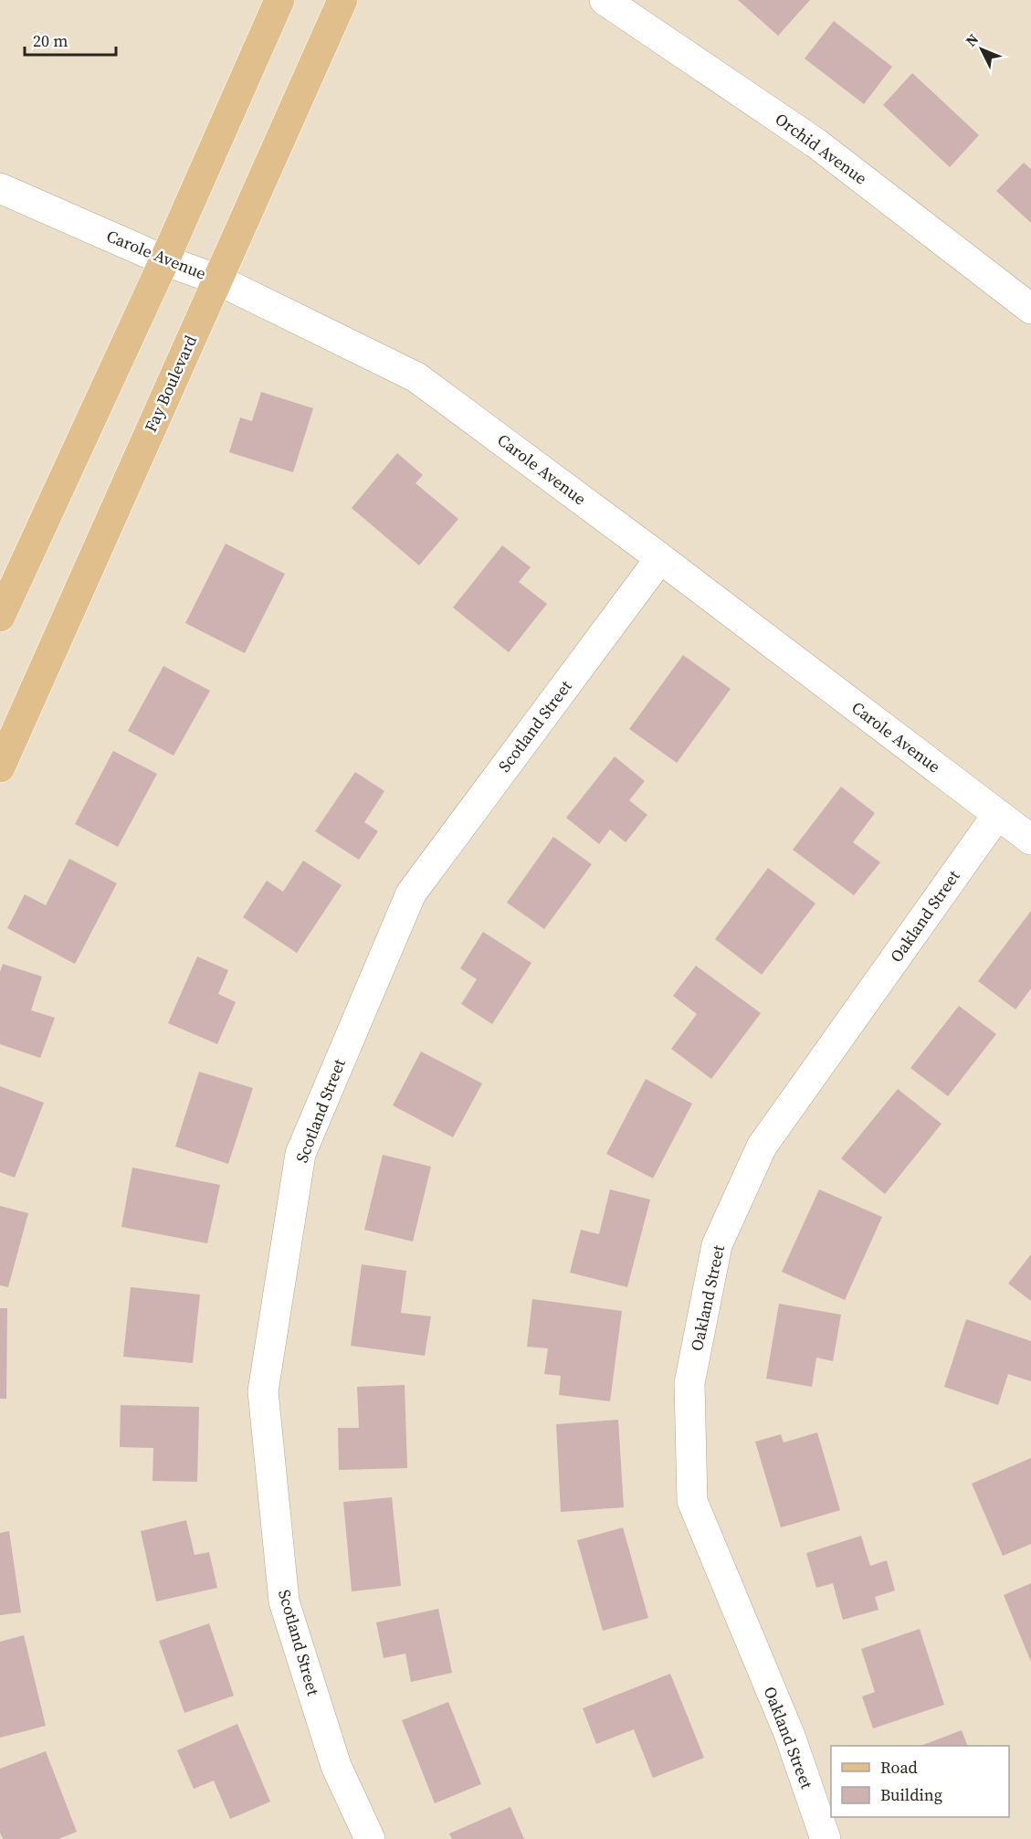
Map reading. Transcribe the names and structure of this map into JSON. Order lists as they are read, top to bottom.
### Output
{
  "streets": {
    "main road": ["Fay Boulevard"],
    "street": [
      "Orchid Avenue",
      "Carole Avenue",
      "Scotland Street",
      "Oakland Street"
    ]
  },
  "crossings": [
    ["Carole Avenue", "Fay Boulevard"],
    ["Carole Avenue", "Scotland Street"],
    ["Carole Avenue", "Oakland Street"]
  ],
  "legend": ["Road", "Building"],
  "scale_bar": "20 m",
  "north": "top left"
}
